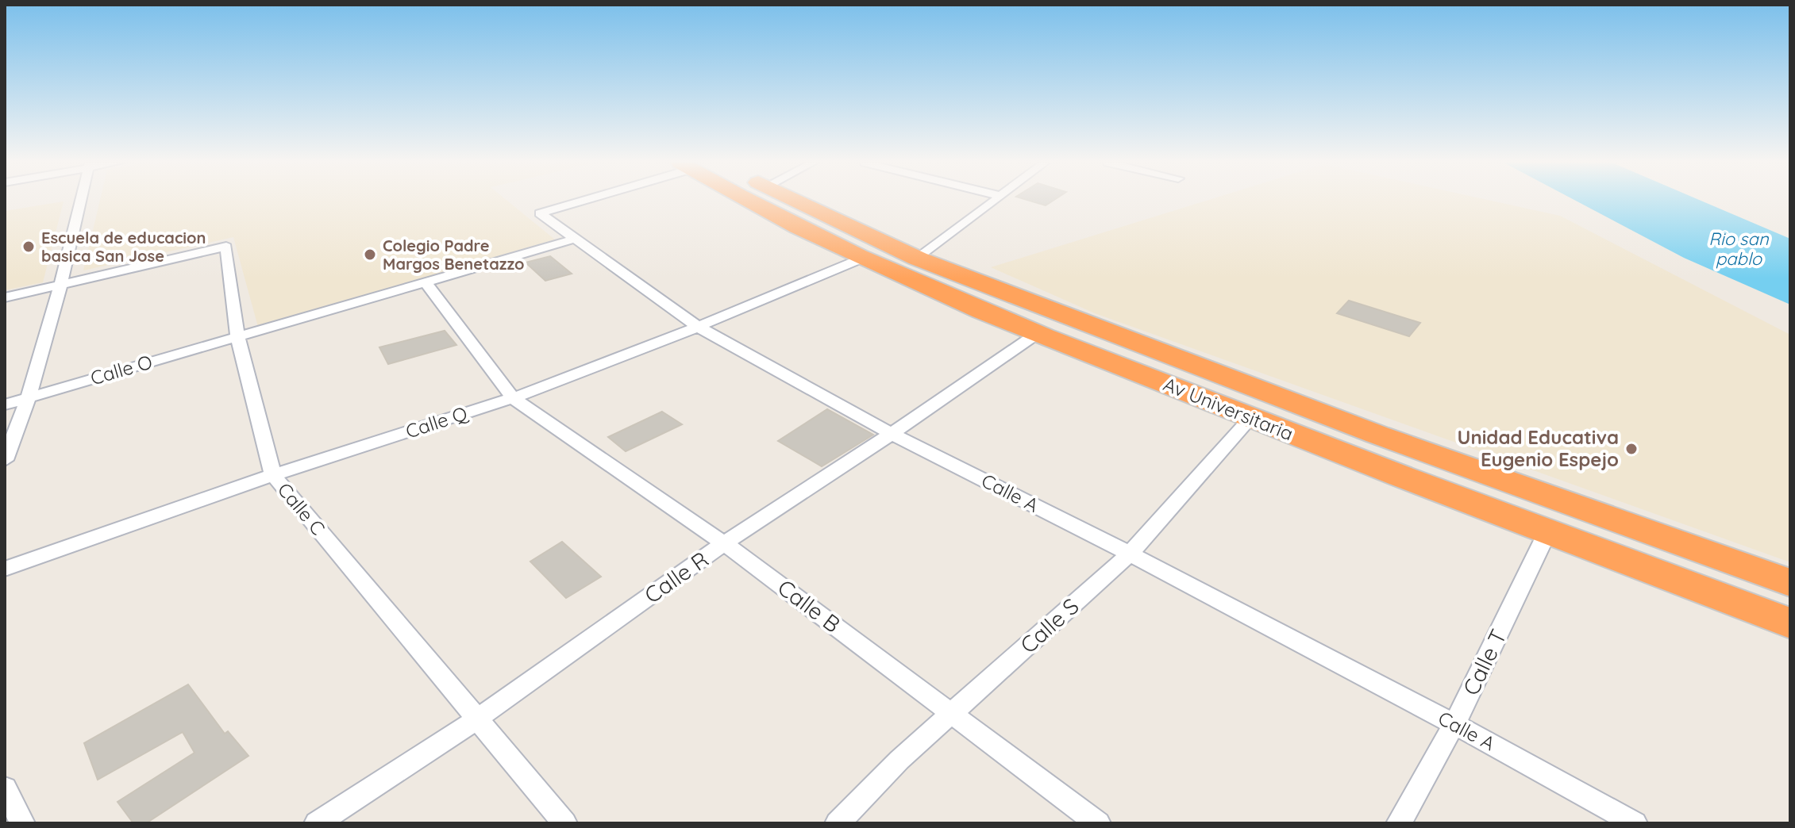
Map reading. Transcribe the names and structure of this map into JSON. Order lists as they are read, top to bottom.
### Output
{
  "streets": {
    "highway": ["Av Universitaria"],
    "street": [
      "Calle O",
      "Calle Q",
      "Calle A",
      "Calle C",
      "Calle R",
      "Calle B",
      "Calle S",
      "Calle T"
    ]
  },
  "crossings": [
    ["Calle O", "Calle A"],
    ["Calle O", "Calle C"],
    ["Calle O", "Calle B"],
    ["Av Universitaria", "Calle Q"],
    ["Av Universitaria", "Calle R"],
    ["Av Universitaria", "Calle S"],
    ["Av Universitaria", "Calle T"],
    ["Calle Q", "Calle A"],
    ["Calle Q", "Calle C"],
    ["Calle Q", "Calle B"],
    ["Calle A", "Calle R"],
    ["Calle A", "Calle S"],
    ["Calle A", "Calle T"],
    ["Calle C", "Calle R"],
    ["Calle R", "Calle B"],
    ["Calle B", "Calle S"]
  ],
  "water": ["Rio san pablo"],
  "places": ["Escuela de educacion basica San Jose", "Colegio Padre Margos Benetazzo", "Unidad Educativa Eugenio Espejo"]
}
